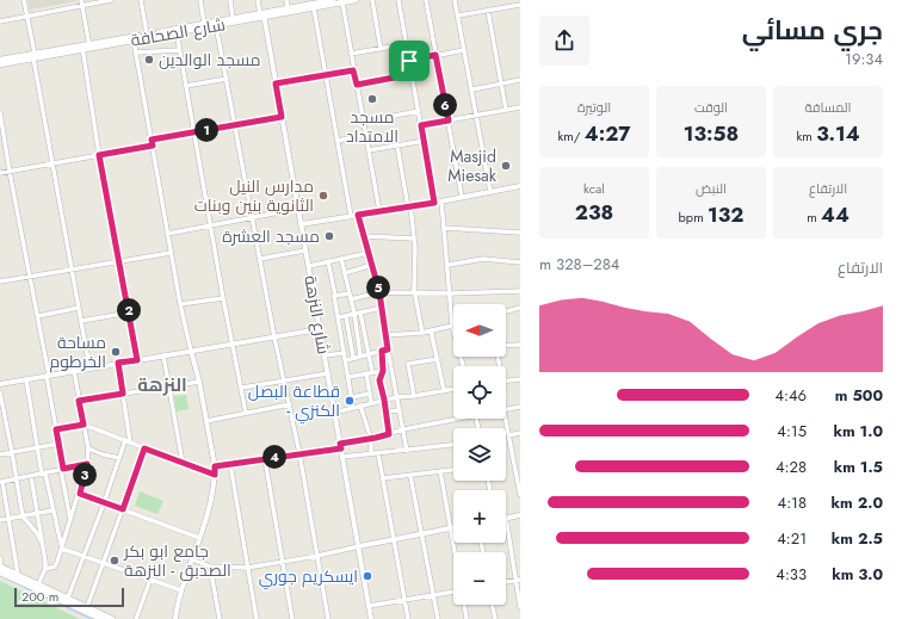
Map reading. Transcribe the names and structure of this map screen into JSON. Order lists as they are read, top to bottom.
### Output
{
  "streets": {
    "main road": ["شارع الصحافة"],
    "street": ["شارع النزهة"]
  },
  "crossings": [
    ["شارع الصحافة", "شارع النزهة"]
  ],
  "districts": ["النزهة"],
  "places": [
    "مسجد الوالدين",
    "مسجد الامتداد",
    "Masjid Miesak",
    "مدارس النيل الثانوية بنين وبنات",
    "مسجد العشرة",
    "مساحة الخرطوم",
    "قطاعة البصل - الكنزي",
    "جامع ابو بكر الصدبق - النزهة",
    "ايسكريم جوري"
  ],
  "scale_bar": "200 m",
  "north": "left",
  "page": {
    "heading": ["جري مسائي", "19:34"],
    "stats": [
      ["المسافة", "3.14 km"],
      ["الوقت", "13:58"],
      ["الوتيرة", "4:27 /km"],
      ["الارتفاع", "44 m"],
      ["النبض", "132 bpm"],
      ["kcal", "238"]
    ],
    "pins": [
      "6",
      "1",
      "5",
      "2",
      "4",
      "3"
    ],
    "chart": ["الارتفاع", "284–328 m"],
    "map_buttons": ["+", "−"],
    "list": [
      {
        "name": "500 m",
        "note": "4:46"
      },
      {
        "name": "1.0 km",
        "note": "4:15"
      },
      {
        "name": "1.5 km",
        "note": "4:28"
      },
      {
        "name": "2.0 km",
        "note": "4:18"
      },
      {
        "name": "2.5 km",
        "note": "4:21"
      },
      {
        "name": "3.0 km",
        "note": "4:33"
      }
    ],
    "scale": "200 m"
  }
}
